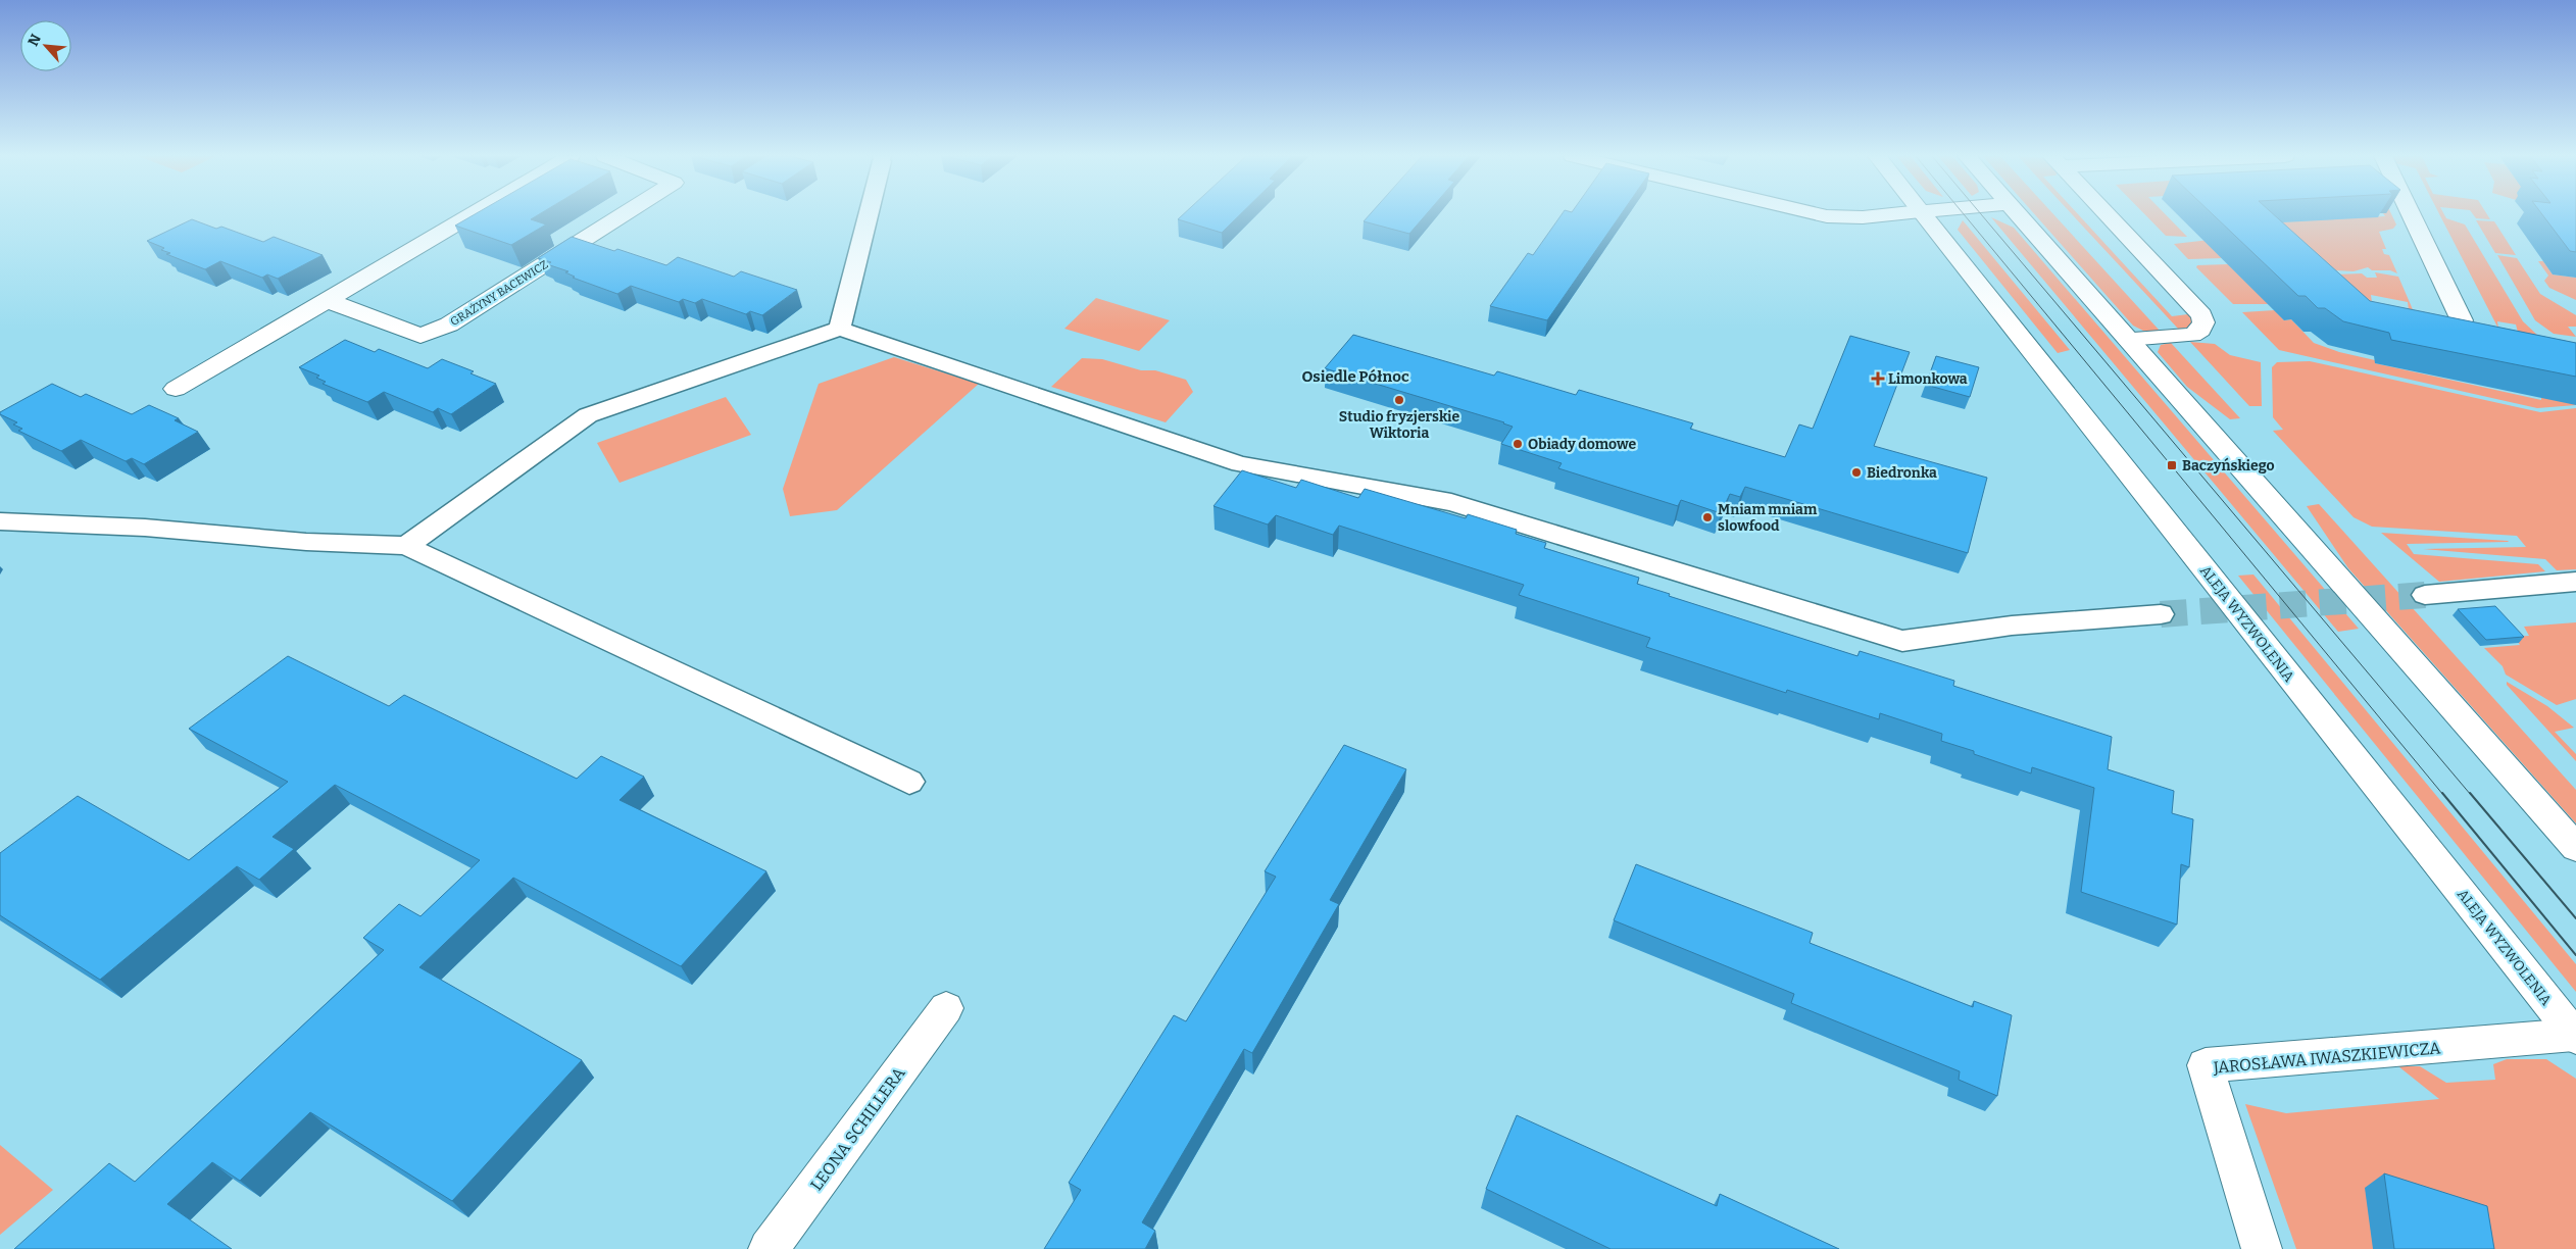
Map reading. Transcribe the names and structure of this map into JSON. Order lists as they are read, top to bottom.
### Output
{
  "streets": {
    "street": [
      "GRAŻYNY BACEWICZ",
      "ALEJA WYZWOLENIA",
      "JAROSŁAWA IWASZKIEWICZA",
      "LEONA SCHILLERA"
    ]
  },
  "crossings": [
    ["ALEJA WYZWOLENIA", "JAROSŁAWA IWASZKIEWICZA"]
  ],
  "districts": ["Osiedle Północ"],
  "places": {
    "health": ["Limonkowa"],
    "other": [
      "Studio fryzjerskie Wiktoria",
      "Obiady domowe",
      "Biedronka",
      "Mniam mniam slowfood"
    ],
    "transit": ["Baczyńskiego"]
  },
  "north": "top left"
}
